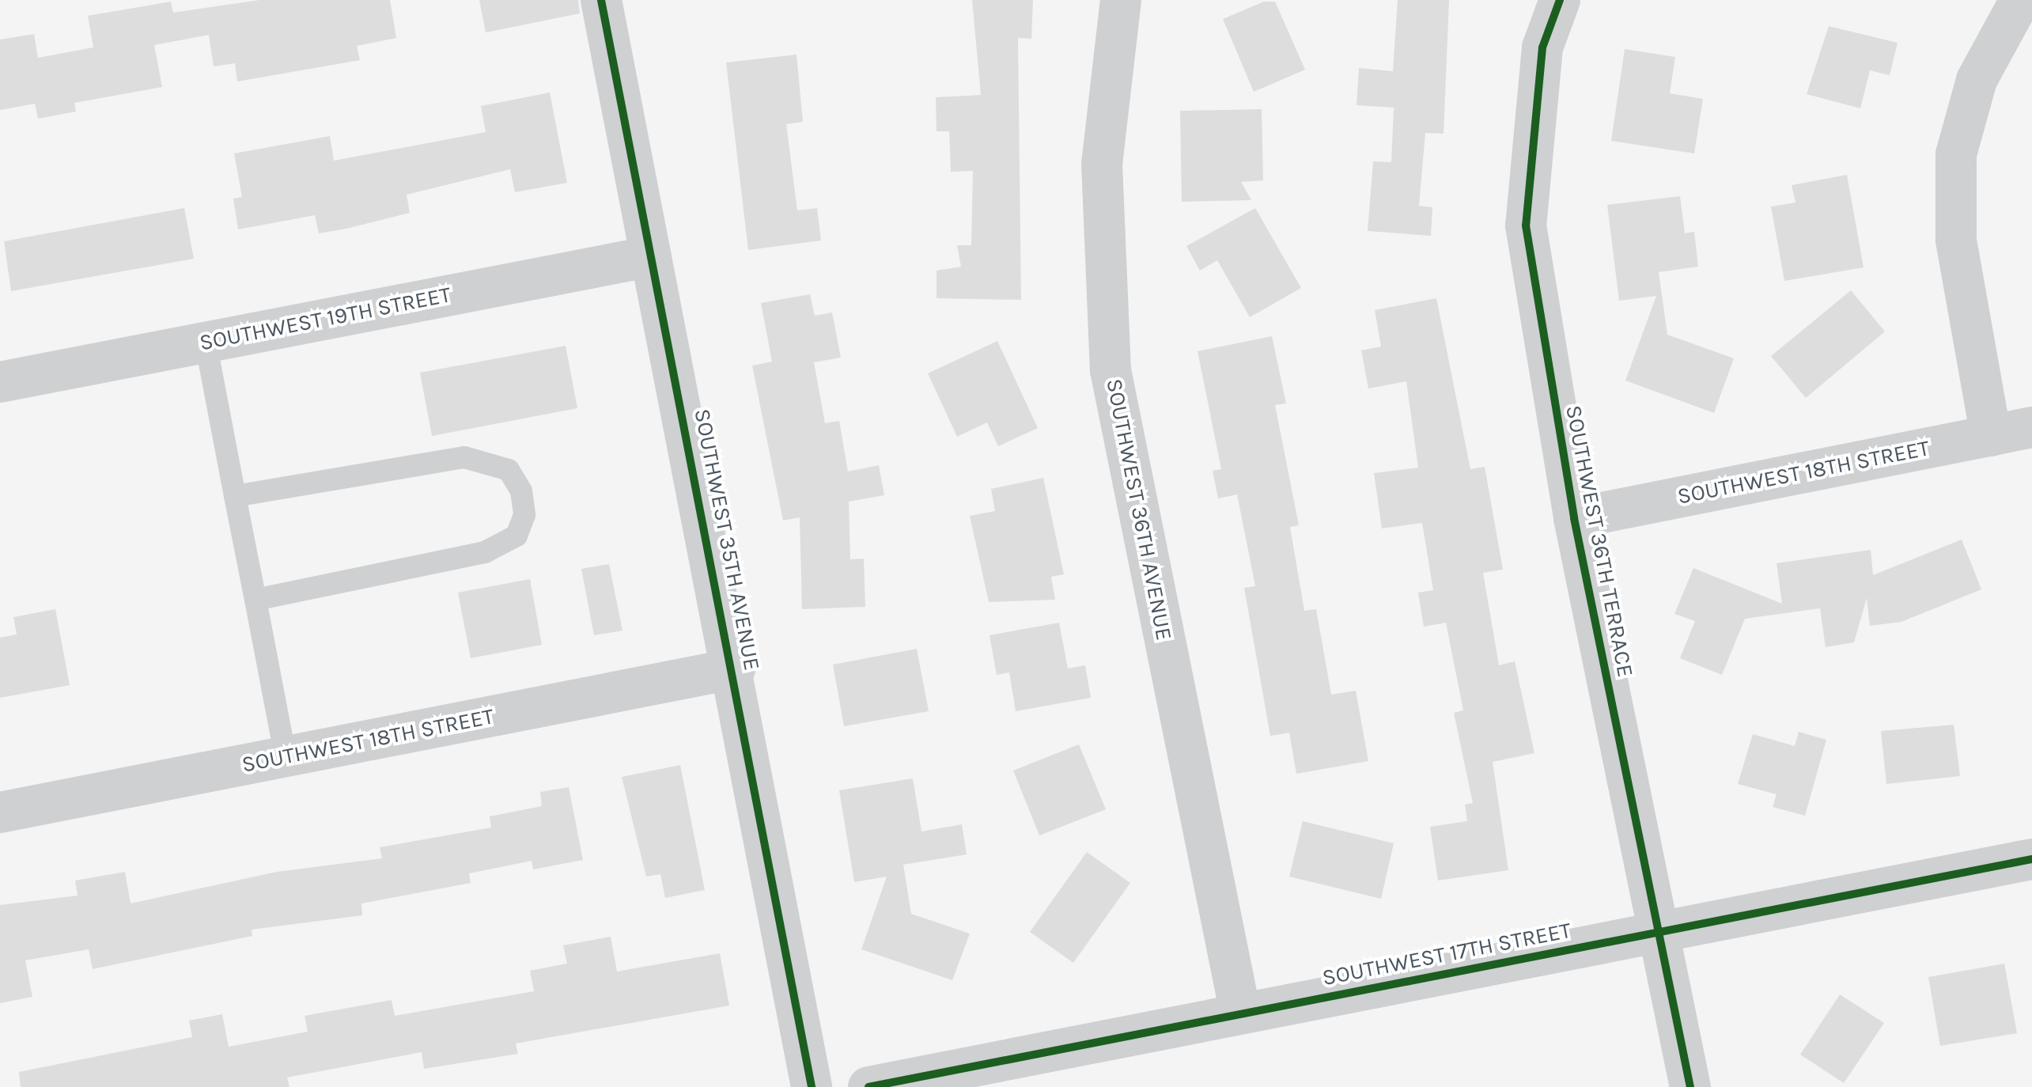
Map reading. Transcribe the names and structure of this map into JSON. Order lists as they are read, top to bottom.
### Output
{
  "streets": {
    "street": [
      "SOUTHWEST 19TH STREET",
      "SOUTHWEST 18TH STREET",
      "SOUTHWEST 36TH AVENUE",
      "SOUTHWEST 35TH AVENUE",
      "SOUTHWEST 36TH TERRACE",
      "SOUTHWEST 17TH STREET"
    ]
  },
  "crossings": [
    ["SOUTHWEST 19TH STREET", "SOUTHWEST 35TH AVENUE"],
    ["SOUTHWEST 18TH STREET", "SOUTHWEST 35TH AVENUE"],
    ["SOUTHWEST 18TH STREET", "SOUTHWEST 36TH TERRACE"],
    ["SOUTHWEST 36TH AVENUE", "SOUTHWEST 17TH STREET"],
    ["SOUTHWEST 36TH TERRACE", "SOUTHWEST 17TH STREET"]
  ]
}
